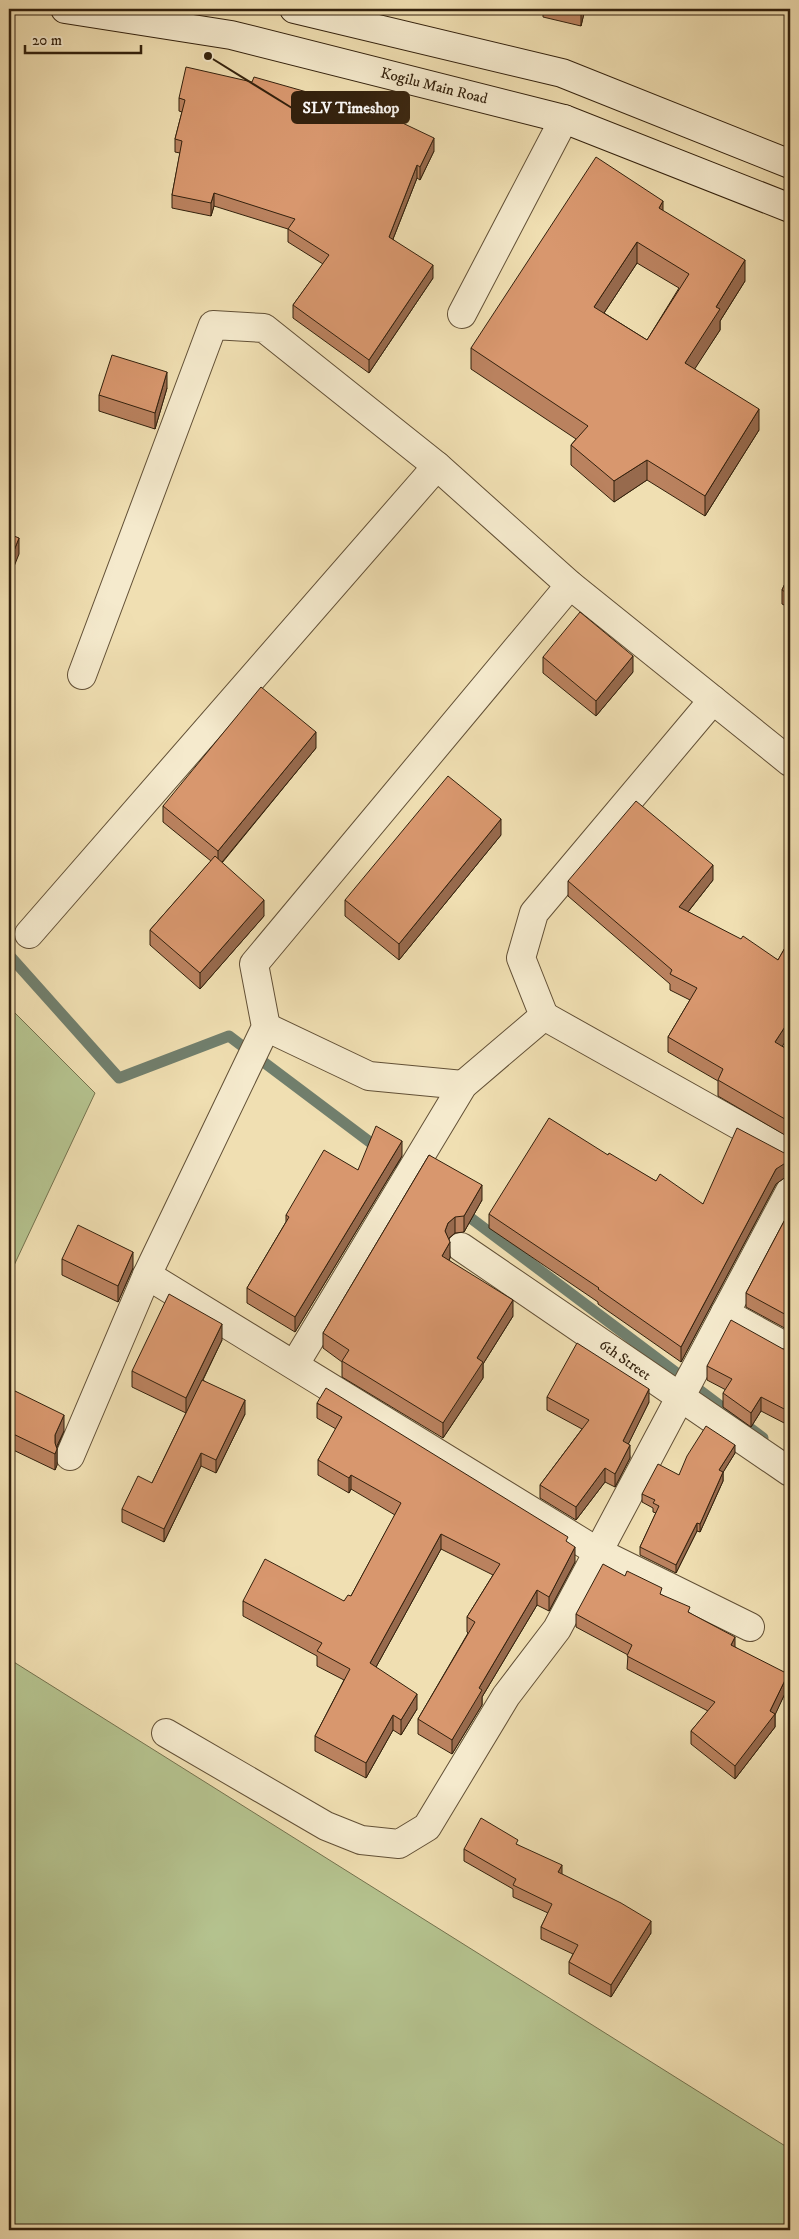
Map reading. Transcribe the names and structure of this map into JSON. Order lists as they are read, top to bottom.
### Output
{
  "streets": {
    "street": ["Kogilu Main Road", "6th Street"]
  },
  "places": ["SLV Timeshop"],
  "scale_bar": "20 m"
}
